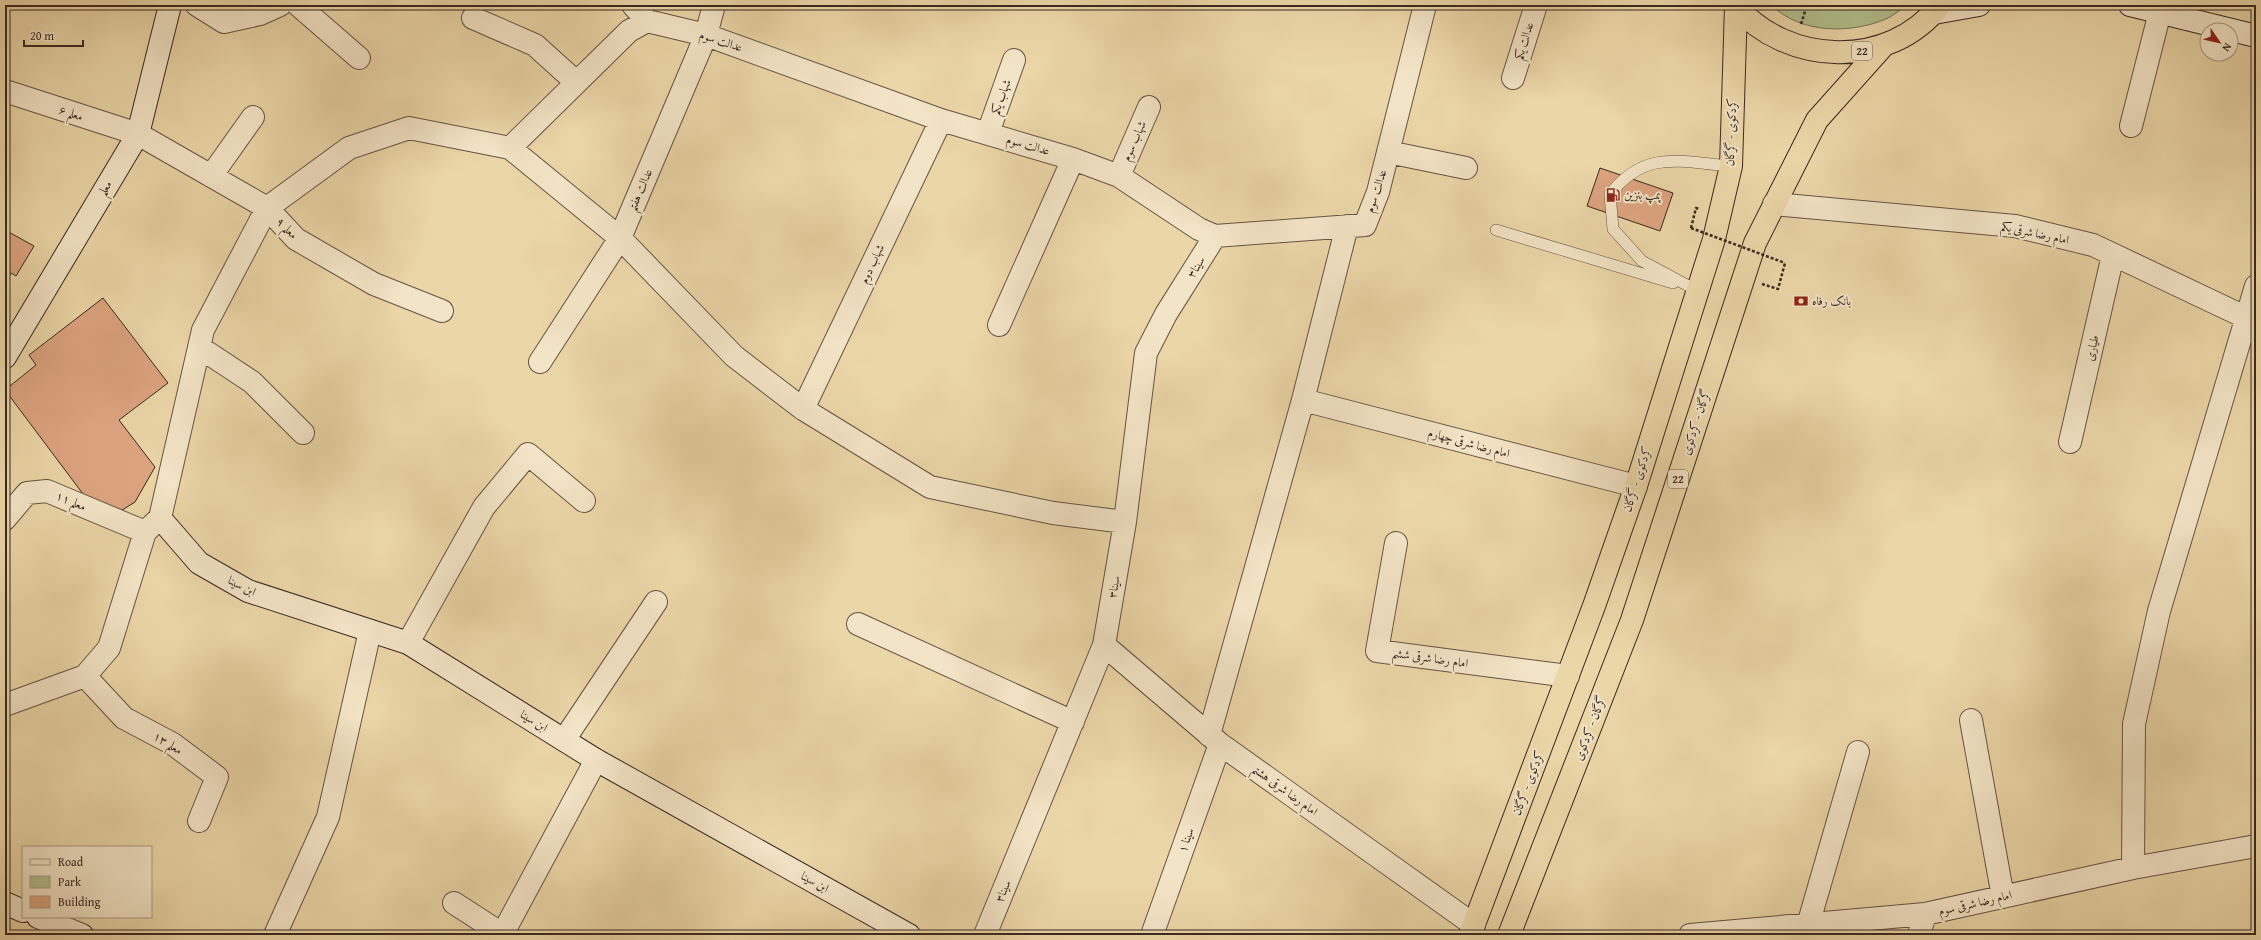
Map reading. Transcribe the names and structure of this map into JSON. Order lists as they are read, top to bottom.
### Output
{
  "streets": {
    "highway": ["22", "کردکوی - گرگان", "گرگان - کردکوی"],
    "street": [
      "عدالت سوم",
      "عدالت یکم",
      "شهاب یکم",
      "معلم ۶",
      "شهاب سوم",
      "معلم",
      "عدالت هفتم",
      "معلم ۹",
      "امام رضا شرقی یکم",
      "شهاب دوم",
      "سینا۳",
      "طیاری",
      "امام رضا شرقی چهارم",
      "معلم ۱۱",
      "ابن سینا",
      "امام رضا شرقی ششم",
      "معلم ۱۳",
      "امام رضا شرقی هشتم",
      "سینا ۱",
      "امام رضا شرقی سوم"
    ]
  },
  "crossings": [
    ["عدالت سوم", "شهاب یکم"],
    ["عدالت سوم", "شهاب سوم"],
    ["عدالت سوم", "عدالت هفتم"],
    ["عدالت سوم", "شهاب دوم"],
    ["عدالت سوم", "سینا۳"],
    ["عدالت سوم", "سینا ۱"],
    ["22", "کردکوی - گرگان"],
    ["22", "گرگان - کردکوی"],
    ["معلم ۶", "معلم"],
    ["معلم ۶", "معلم ۹"],
    ["کردکوی - گرگان", "امام رضا شرقی چهارم"],
    ["کردکوی - گرگان", "امام رضا شرقی ششم"],
    ["کردکوی - گرگان", "امام رضا شرقی هشتم"],
    ["معلم", "معلم ۹"],
    ["امام رضا شرقی یکم", "طیاری"],
    ["امام رضا شرقی یکم", "گرگان - کردکوی"],
    ["سینا۳", "امام رضا شرقی هشتم"],
    ["امام رضا شرقی چهارم", "سینا ۱"],
    ["معلم ۱۱", "ابن سینا"],
    ["امام رضا شرقی هشتم", "سینا ۱"]
  ],
  "places": {
    "fuel station": ["پمپ بنزین"],
    "bank": ["بانک رفاه"]
  },
  "legend": ["Road", "Park", "Building"],
  "scale_bar": "20 m",
  "north": "bottom right"
}
